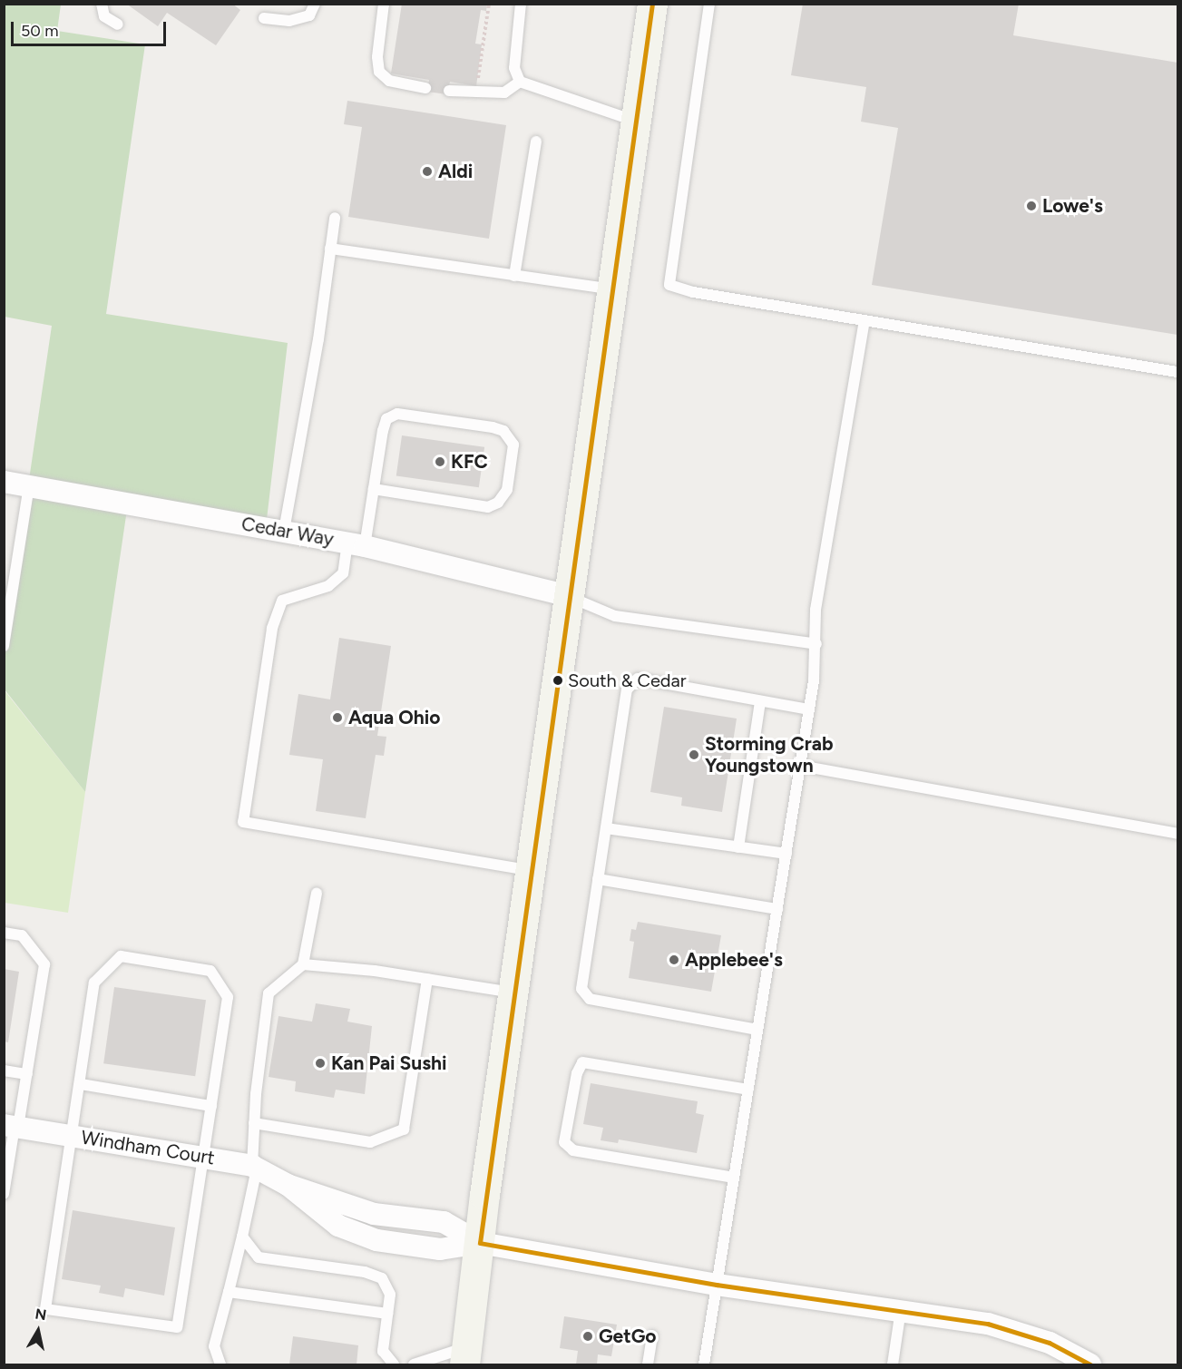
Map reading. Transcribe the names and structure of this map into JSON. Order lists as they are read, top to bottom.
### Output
{
  "streets": {
    "street": ["Cedar Way", "Windham Court"]
  },
  "places": [
    "Aldi",
    "Lowe's",
    "KFC",
    "South & Cedar",
    "Aqua Ohio",
    "Storming Crab Youngstown",
    "Applebee's",
    "Kan Pai Sushi",
    "GetGo"
  ],
  "scale_bar": "50 m",
  "north": "top"
}
